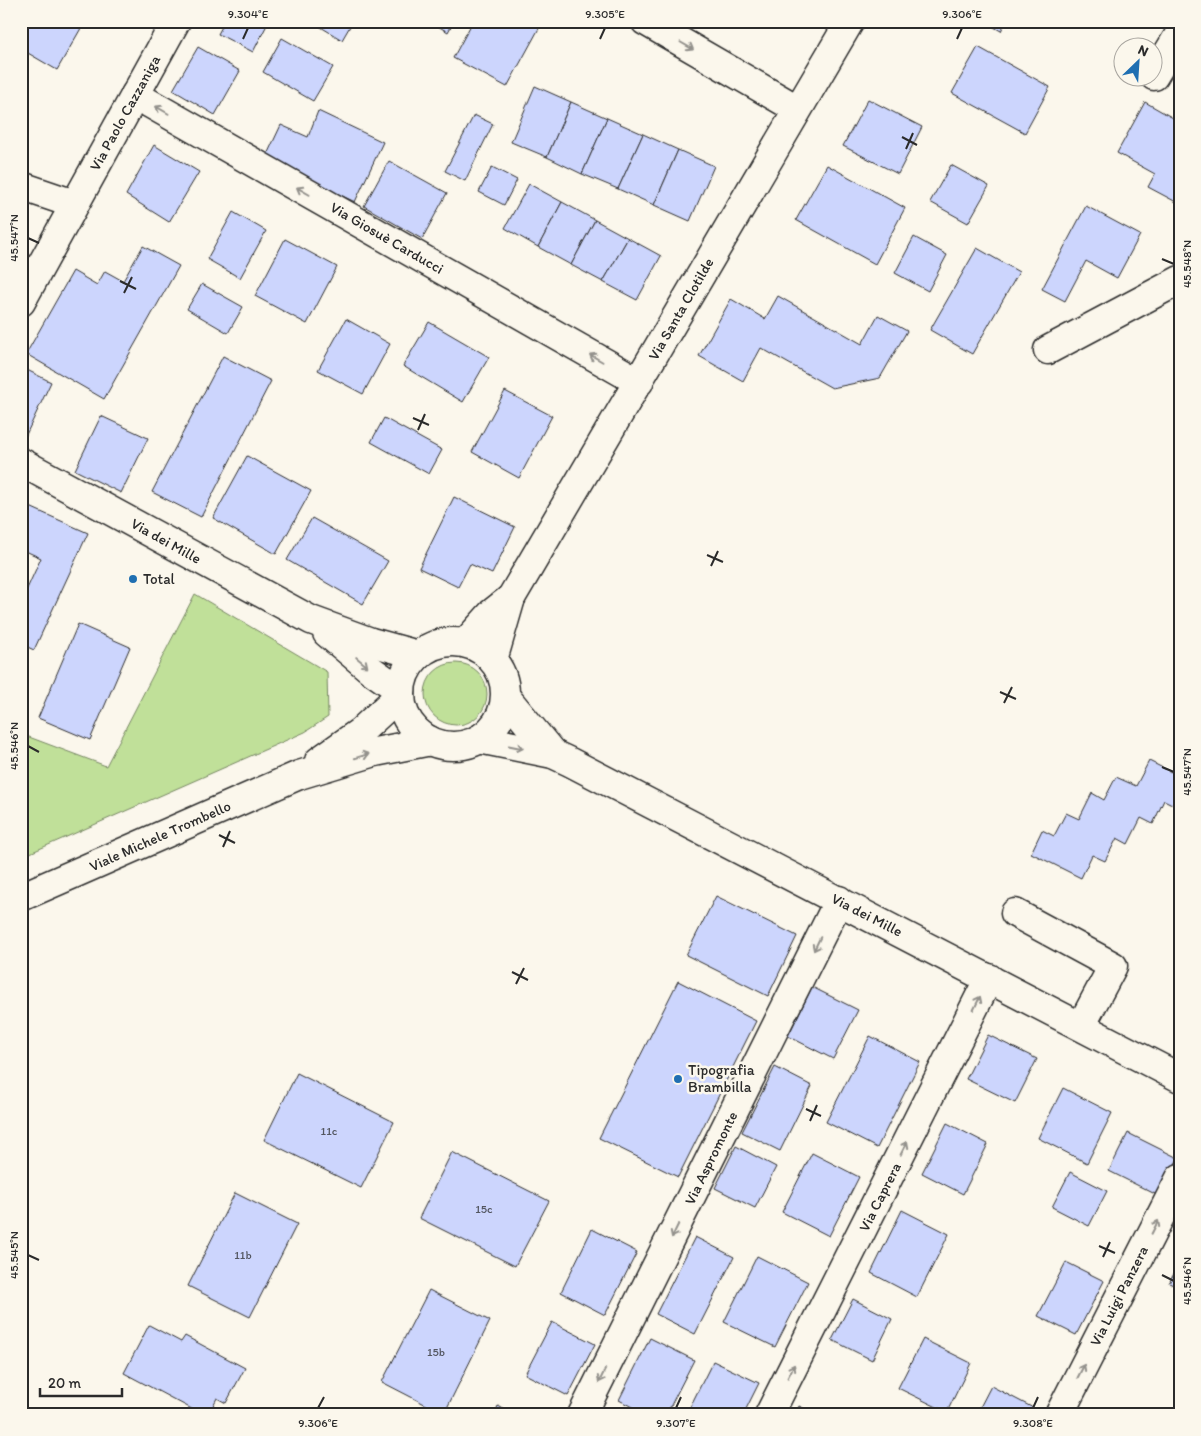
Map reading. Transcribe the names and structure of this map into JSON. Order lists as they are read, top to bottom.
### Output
{
  "streets": {
    "street": [
      "Via Paolo Cazzaniga",
      "Via Giosuè Carducci",
      "Via Santa Clotilde",
      "Via dei Mille",
      "Viale Michele Trombello",
      "Via Aspromonte",
      "Via Caprera",
      "Via Luigi Panzera"
    ]
  },
  "crossings": [
    ["Via Paolo Cazzaniga", "Via Giosuè Carducci"],
    ["Via Giosuè Carducci", "Via Santa Clotilde"],
    ["Via Santa Clotilde", "Via dei Mille"],
    ["Via Santa Clotilde", "Viale Michele Trombello"],
    ["Via dei Mille", "Viale Michele Trombello"],
    ["Via dei Mille", "Via Aspromonte"],
    ["Via dei Mille", "Via Caprera"]
  ],
  "one_way": [
    "Via Giosuè Carducci",
    "Via Aspromonte",
    "Via Caprera",
    "Via Luigi Panzera"
  ],
  "places": ["Total", "Tipografia Brambilla"],
  "house_numbers": [
    "11c",
    "15c",
    "11b",
    "15b"
  ],
  "scale_bar": "20 m",
  "north": "top right",
  "coordinates": [
    "9.304°E",
    "9.305°E",
    "9.306°E",
    "45.547°N",
    "45.548°N",
    "45.546°N",
    "45.545°N",
    "9.307°E",
    "9.308°E"
  ]
}
